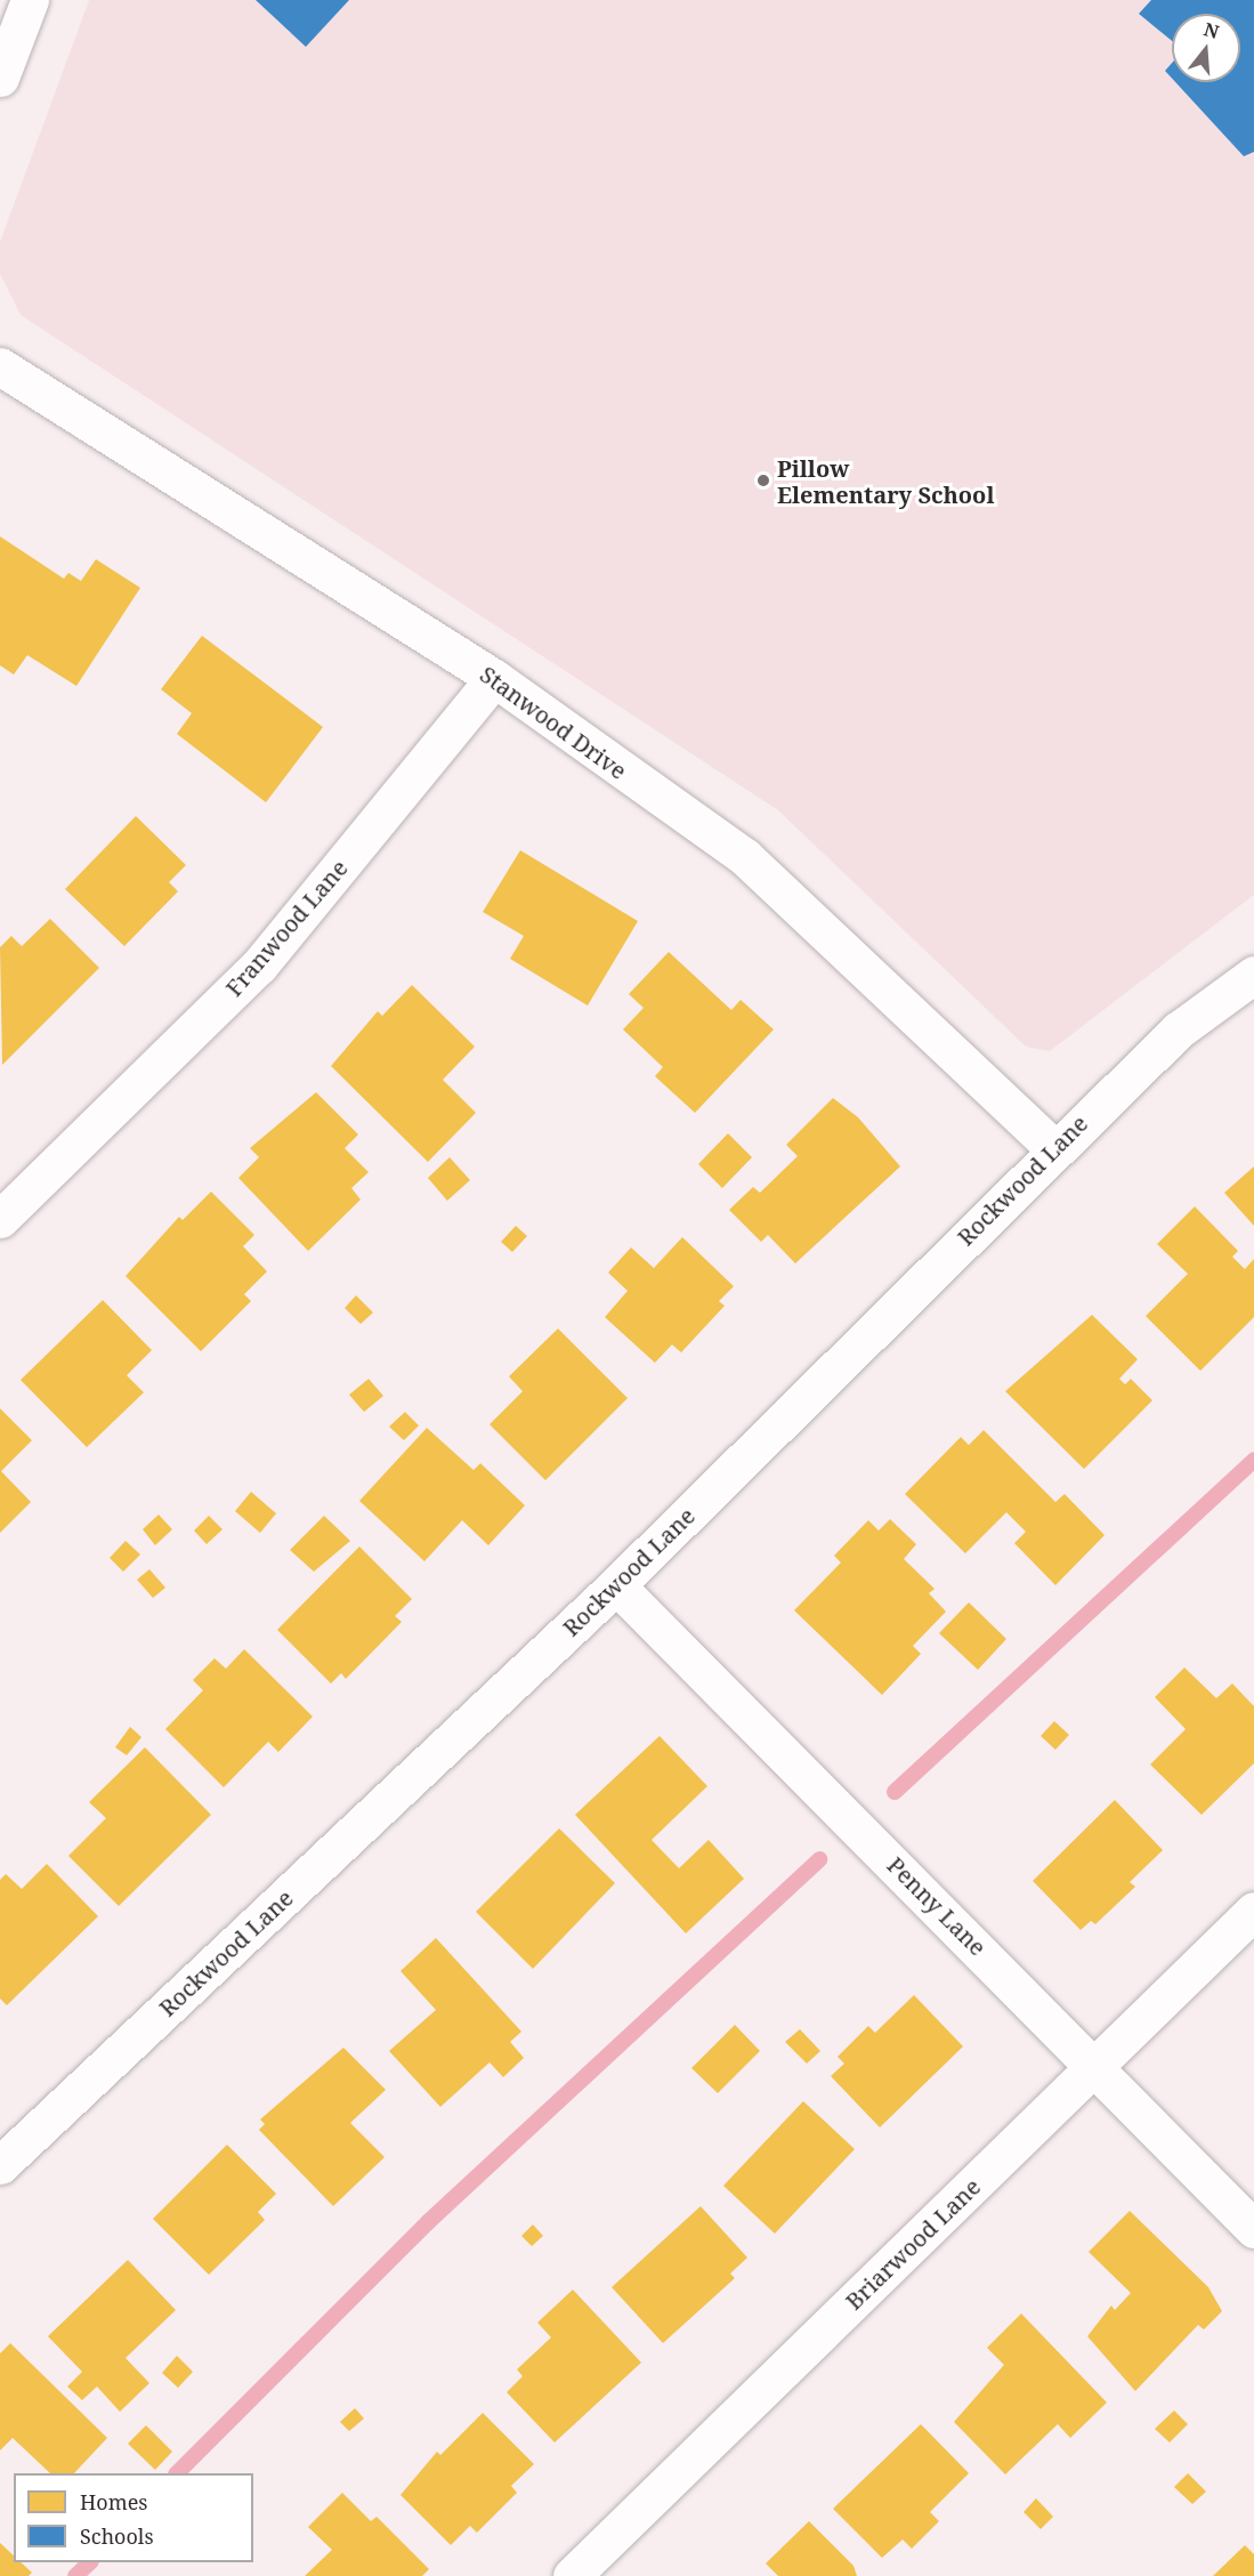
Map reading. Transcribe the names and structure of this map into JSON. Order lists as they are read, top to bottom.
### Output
{
  "streets": {
    "street": [
      "Stanwood Drive",
      "Franwood Lane",
      "Rockwood Lane",
      "Penny Lane",
      "Briarwood Lane"
    ]
  },
  "crossings": [
    ["Stanwood Drive", "Franwood Lane"],
    ["Stanwood Drive", "Rockwood Lane"],
    ["Rockwood Lane", "Penny Lane"],
    ["Penny Lane", "Briarwood Lane"]
  ],
  "places": ["Pillow Elementary School"],
  "legend": ["Homes", "Schools"],
  "north": "top"
}
